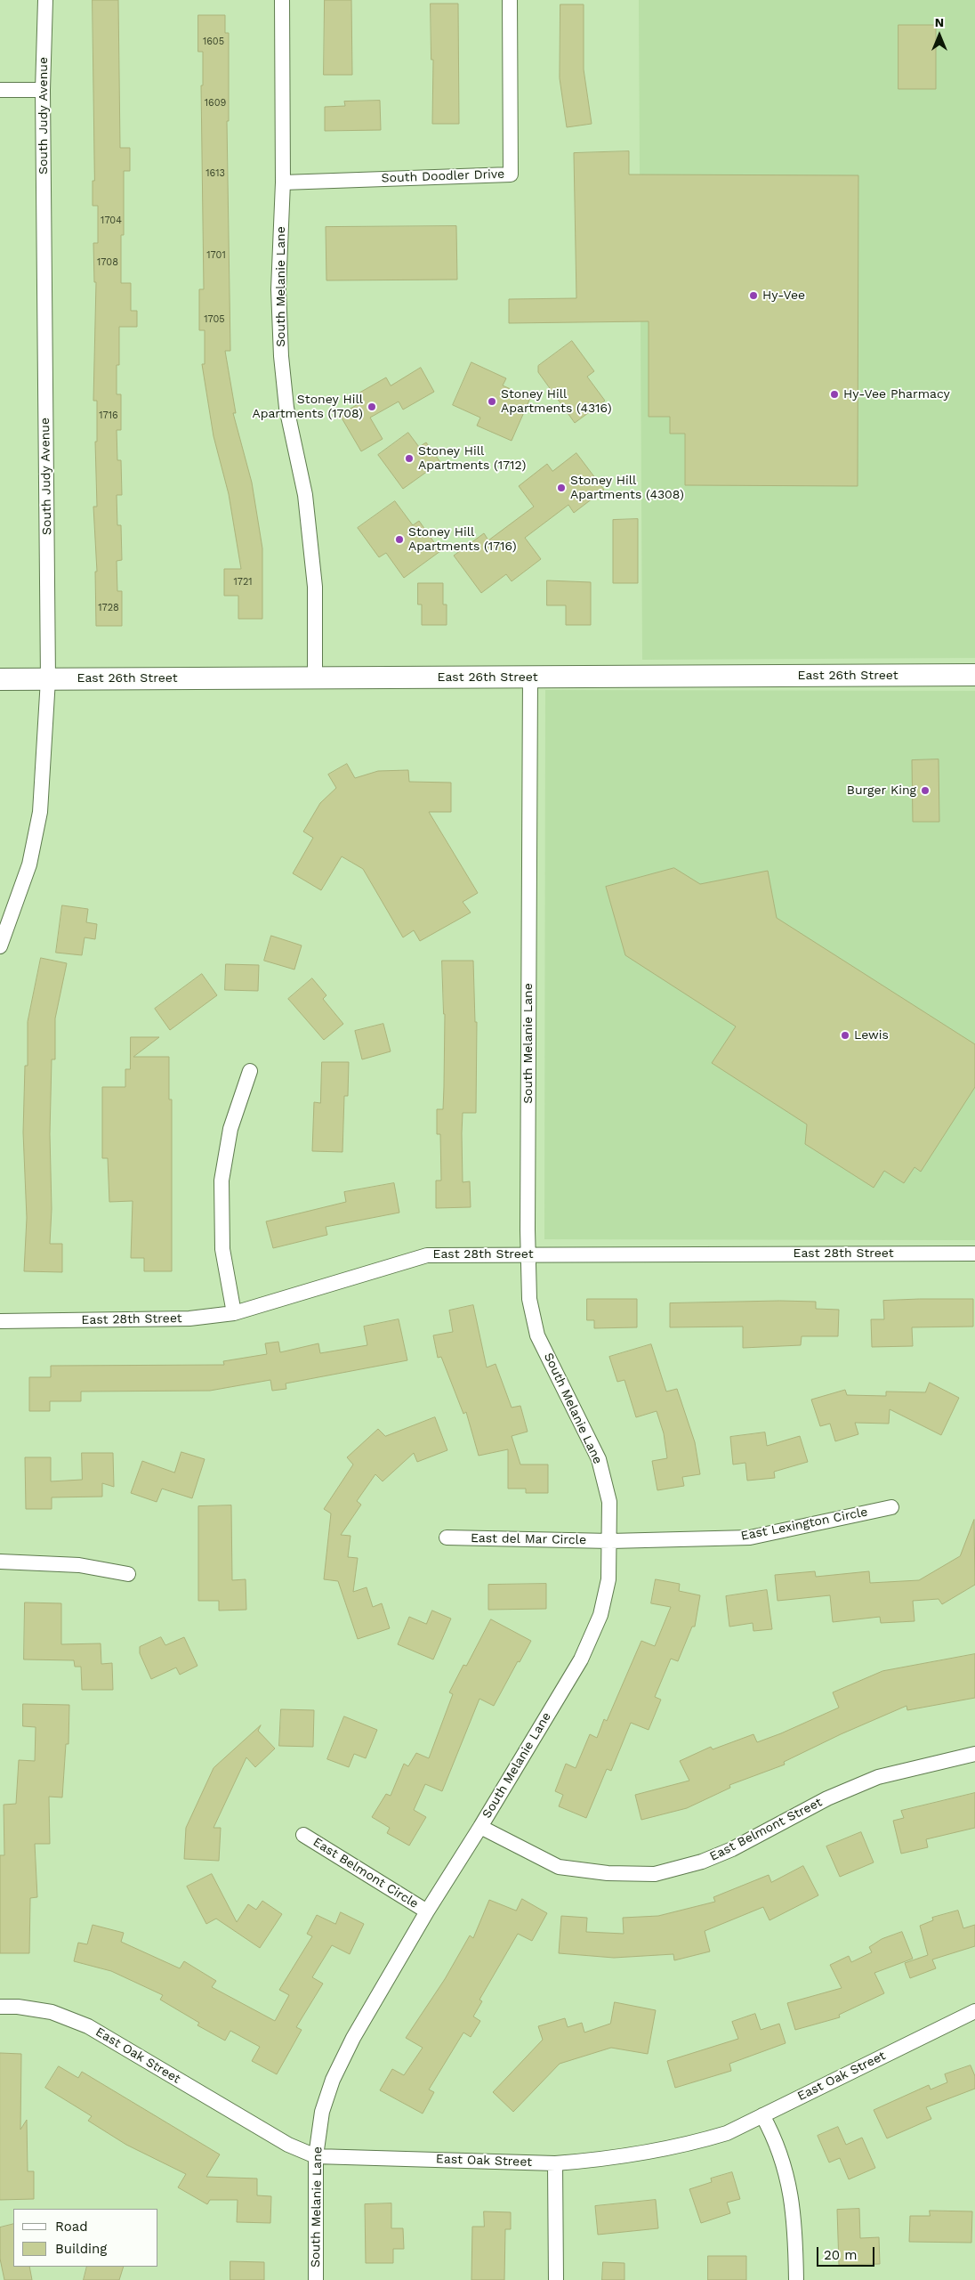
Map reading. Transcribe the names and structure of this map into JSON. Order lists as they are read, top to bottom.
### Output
{
  "streets": {
    "main road": ["East 26th Street"],
    "street": [
      "South Judy Avenue",
      "South Doodler Drive",
      "South Melanie Lane",
      "East 28th Street",
      "East Lexington Circle",
      "East del Mar Circle",
      "East Belmont Street",
      "East Belmont Circle",
      "East Oak Street"
    ]
  },
  "crossings": [
    ["South Judy Avenue", "East 26th Street"],
    ["South Doodler Drive", "South Melanie Lane"],
    ["South Melanie Lane", "East 26th Street"],
    ["South Melanie Lane", "East 28th Street"],
    ["South Melanie Lane", "East Lexington Circle"],
    ["South Melanie Lane", "East del Mar Circle"],
    ["South Melanie Lane", "East Belmont Street"],
    ["South Melanie Lane", "East Belmont Circle"],
    ["South Melanie Lane", "East Oak Street"],
    ["East Lexington Circle", "East del Mar Circle"]
  ],
  "places": [
    "Hy-Vee",
    "Hy-Vee Pharmacy",
    "Stoney Hill Apartments (4316)",
    "Stoney Hill Apartments (1708)",
    "Stoney Hill Apartments (1712)",
    "Stoney Hill Apartments (4308)",
    "Stoney Hill Apartments (1716)",
    "Burger King",
    "Lewis"
  ],
  "house_numbers": [
    "1605",
    "1609",
    "1613",
    "1704",
    "1701",
    "1708",
    "1705",
    "1716",
    "1721",
    "1728"
  ],
  "legend": ["Road", "Building"],
  "scale_bar": "20 m",
  "north": "top"
}
